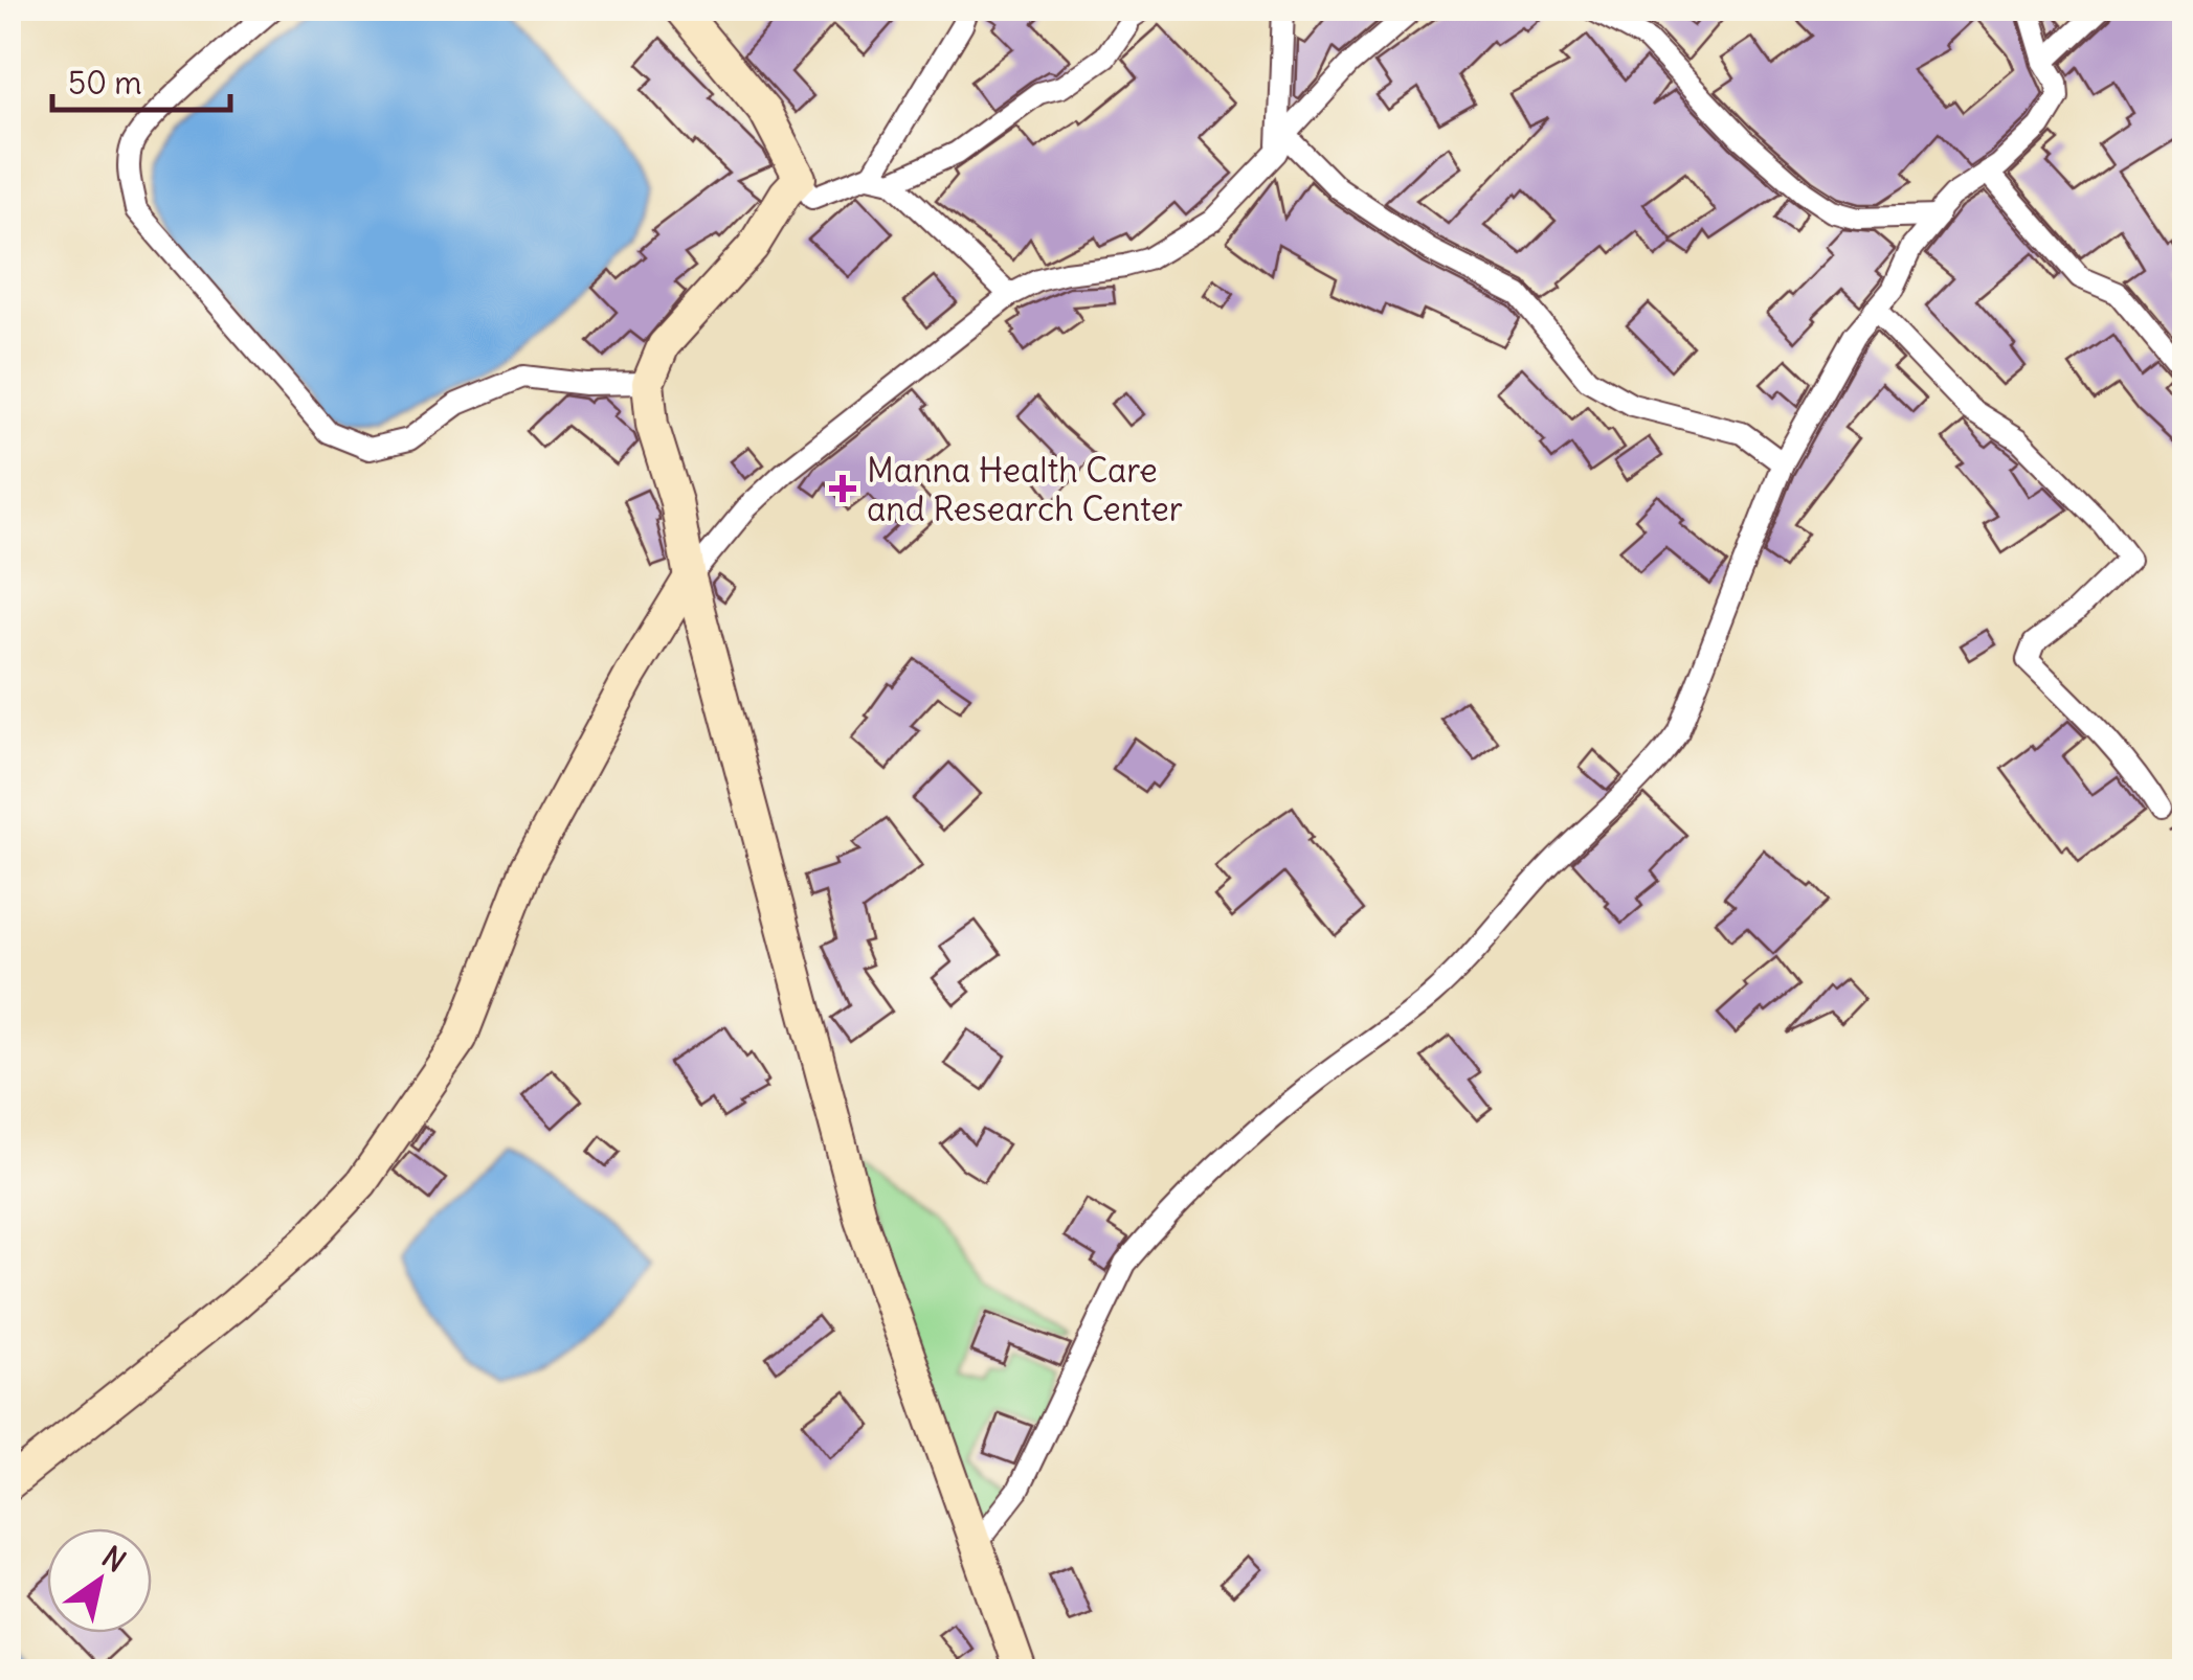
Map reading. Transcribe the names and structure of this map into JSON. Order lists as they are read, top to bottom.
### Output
{
  "places": {
    "health": ["Manna Health Care and Research Center"]
  },
  "scale_bar": "50 m",
  "north": "top right"
}
